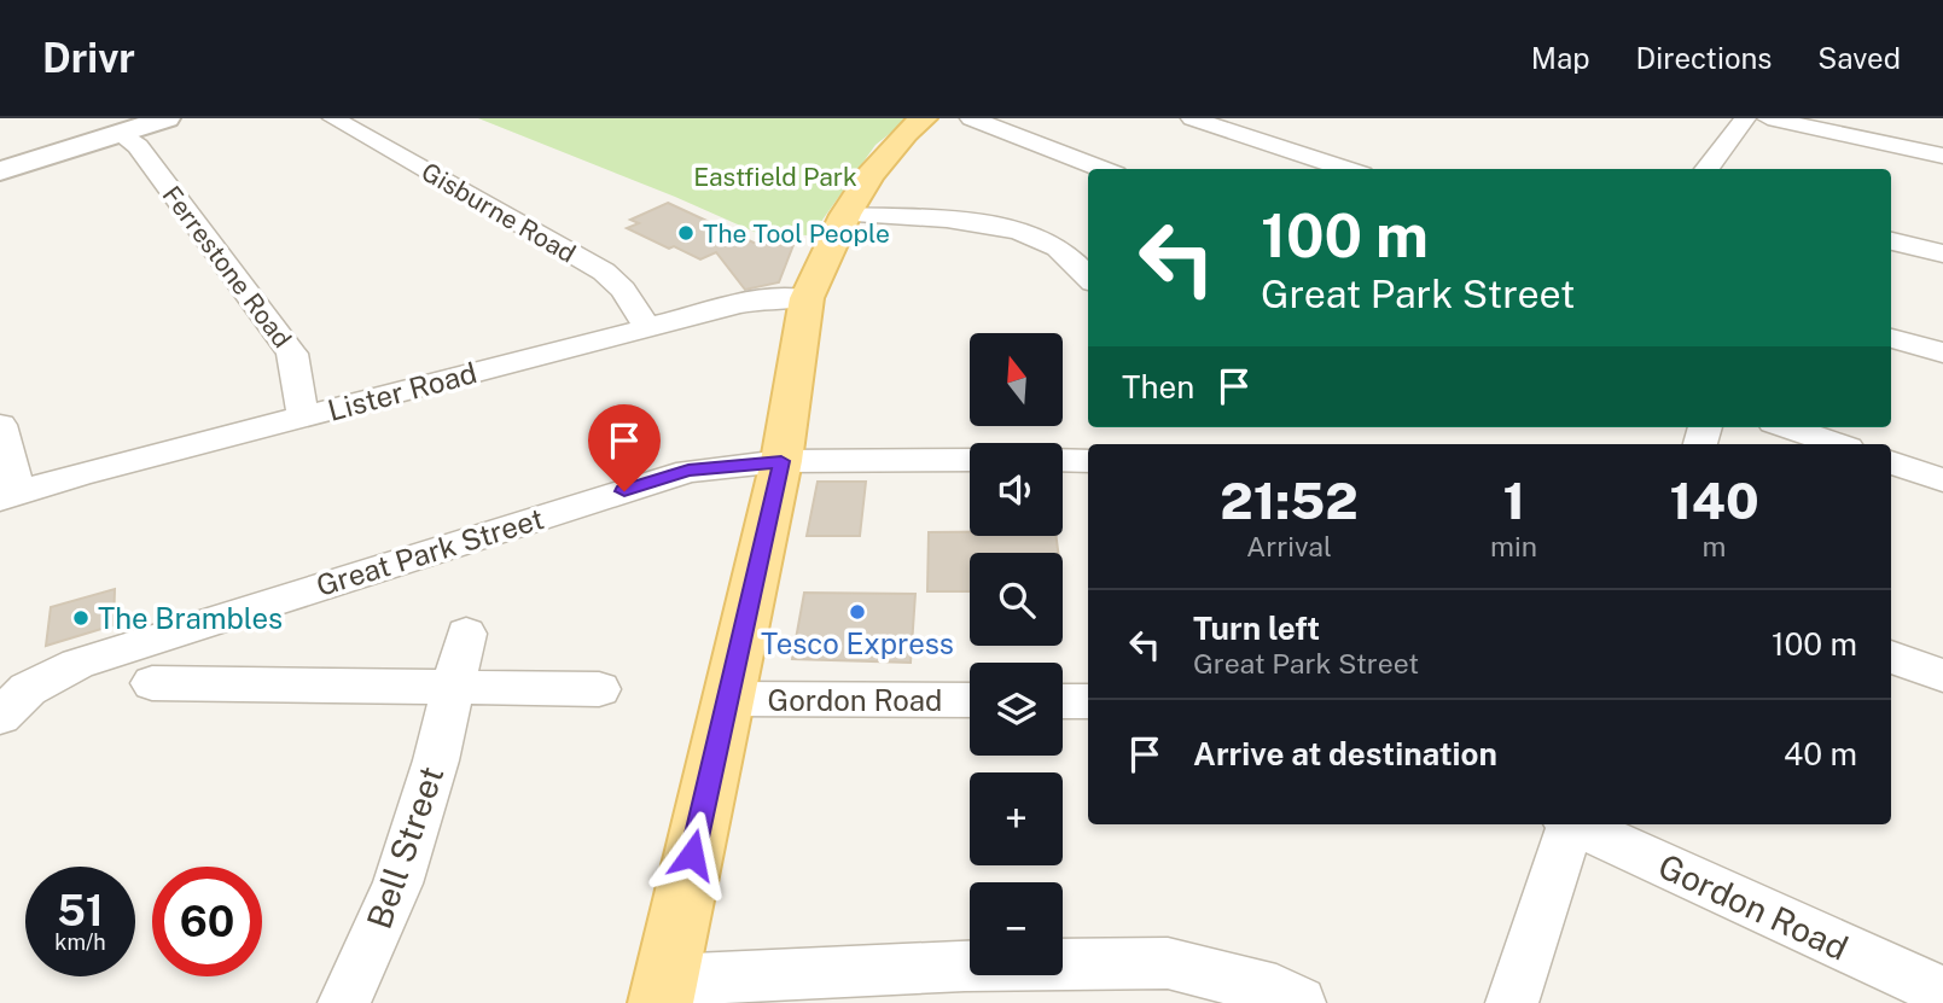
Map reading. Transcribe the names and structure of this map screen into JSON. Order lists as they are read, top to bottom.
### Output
{
  "streets": {
    "street": [
      "Gisburne Road",
      "Ferrestone Road",
      "Lister Road",
      "Great Park Street",
      "Gordon Road",
      "Bell Street"
    ]
  },
  "crossings": [
    ["Gisburne Road", "Lister Road"],
    ["Ferrestone Road", "Lister Road"]
  ],
  "parks": ["Eastfield Park"],
  "places": ["The Tool People", "Tesco Express", "The Brambles"],
  "north": "top",
  "page": {
    "header": "Drivr",
    "nav": ["Map", "Directions", "Saved"],
    "turn": ["100 m", "Great Park Street"],
    "map_buttons": ["+", "−"],
    "then": "Then",
    "eta": [
      "21:52",
      "Arrival",
      "1",
      "min",
      "140",
      "m"
    ],
    "list": [
      {
        "name": "Turn left",
        "note": "Great Park Street",
        "value": "100 m"
      },
      {
        "name": "Arrive at destination",
        "value": "40 m"
      }
    ],
    "speed": "51 km/h",
    "limit": "60"
  }
}
